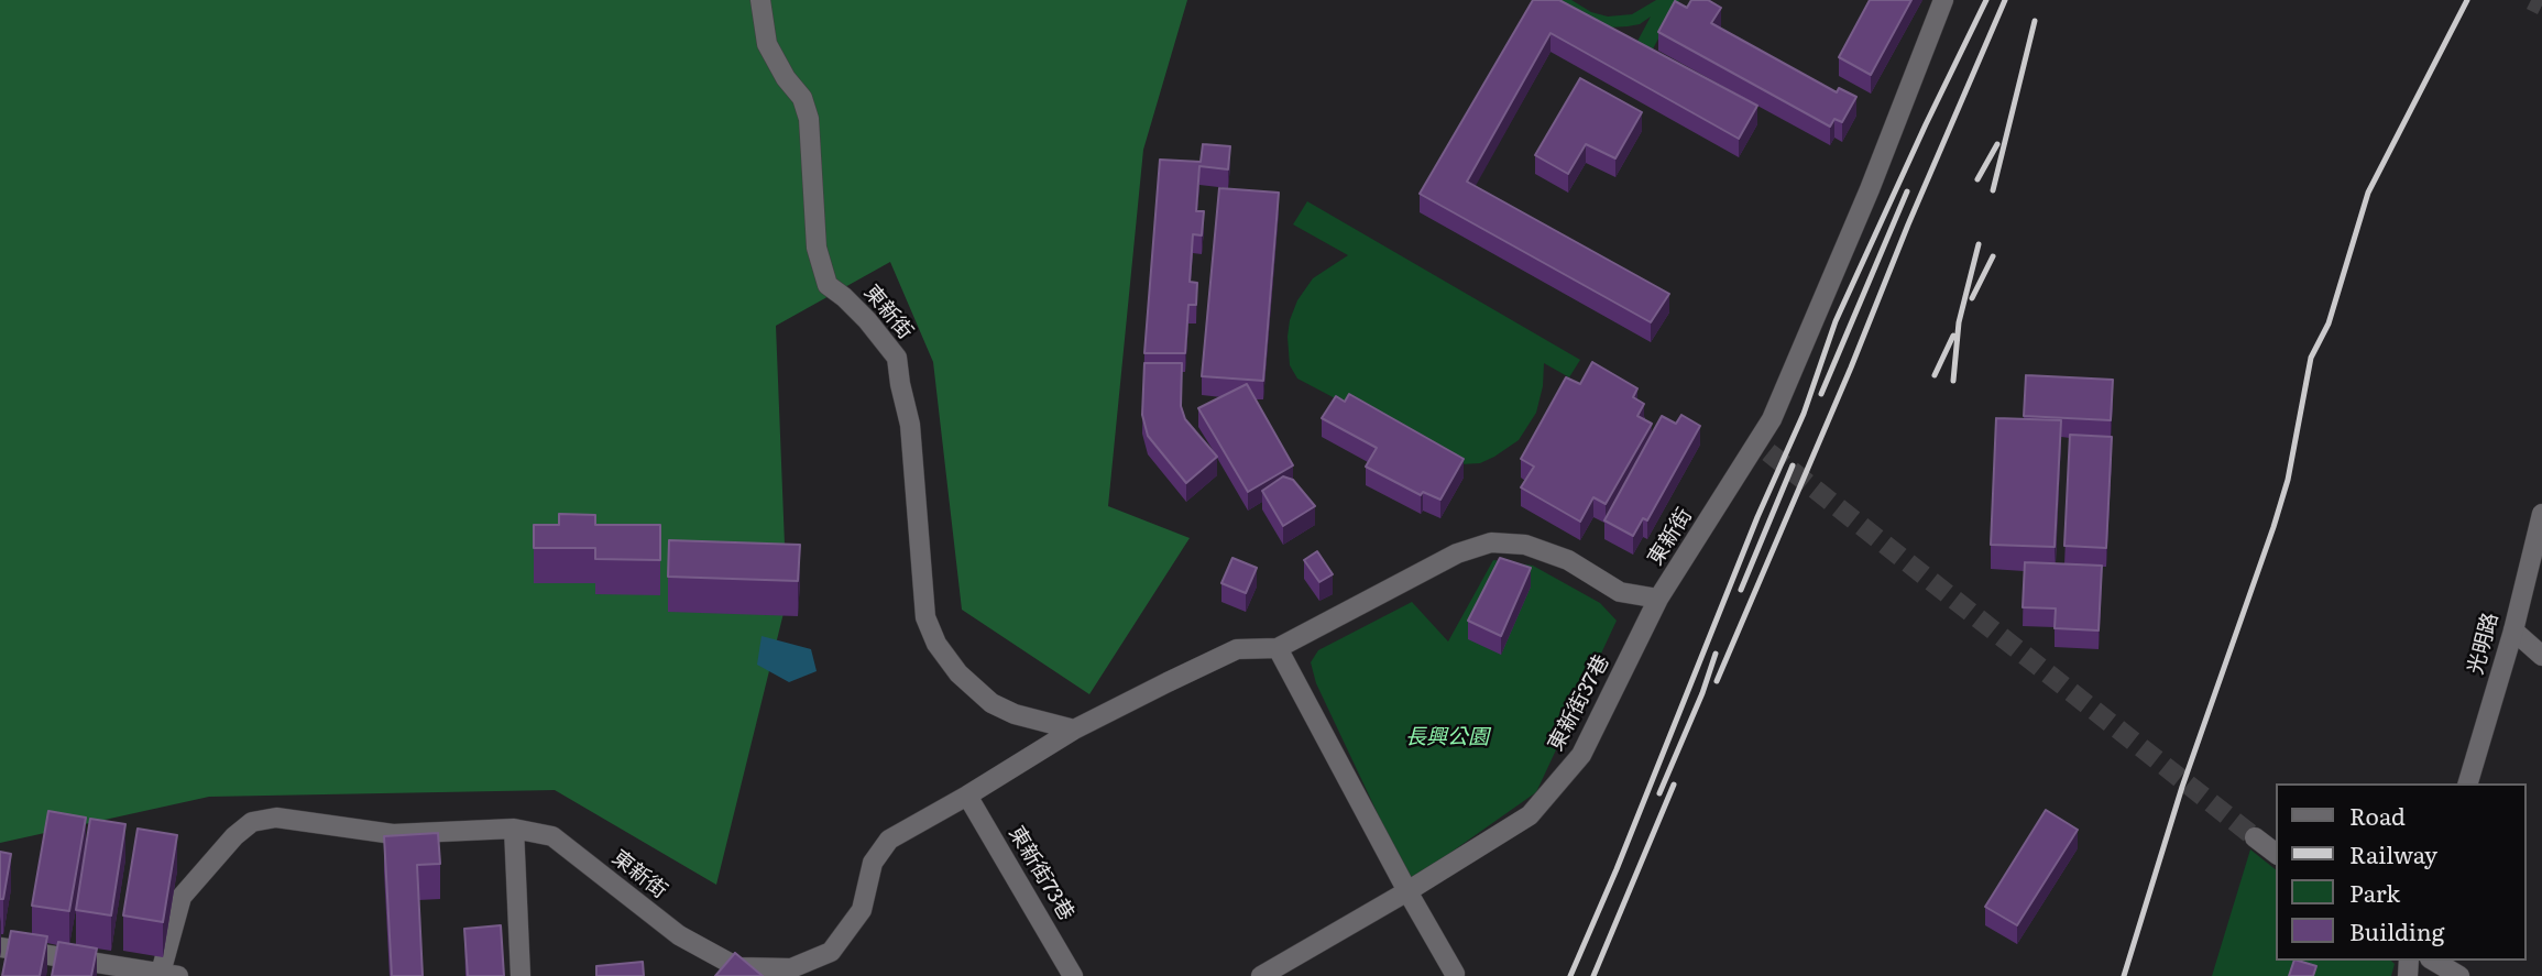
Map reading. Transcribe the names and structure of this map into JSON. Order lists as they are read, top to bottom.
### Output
{
  "streets": {
    "street": [
      "東新街",
      "光明路",
      "東新街37巷",
      "東新街73巷"
    ]
  },
  "crossings": [
    ["東新街", "東新街37巷"],
    ["東新街", "東新街73巷"]
  ],
  "parks": ["長興公園"],
  "legend": [
    "Road",
    "Railway",
    "Park",
    "Building"
  ]
}
